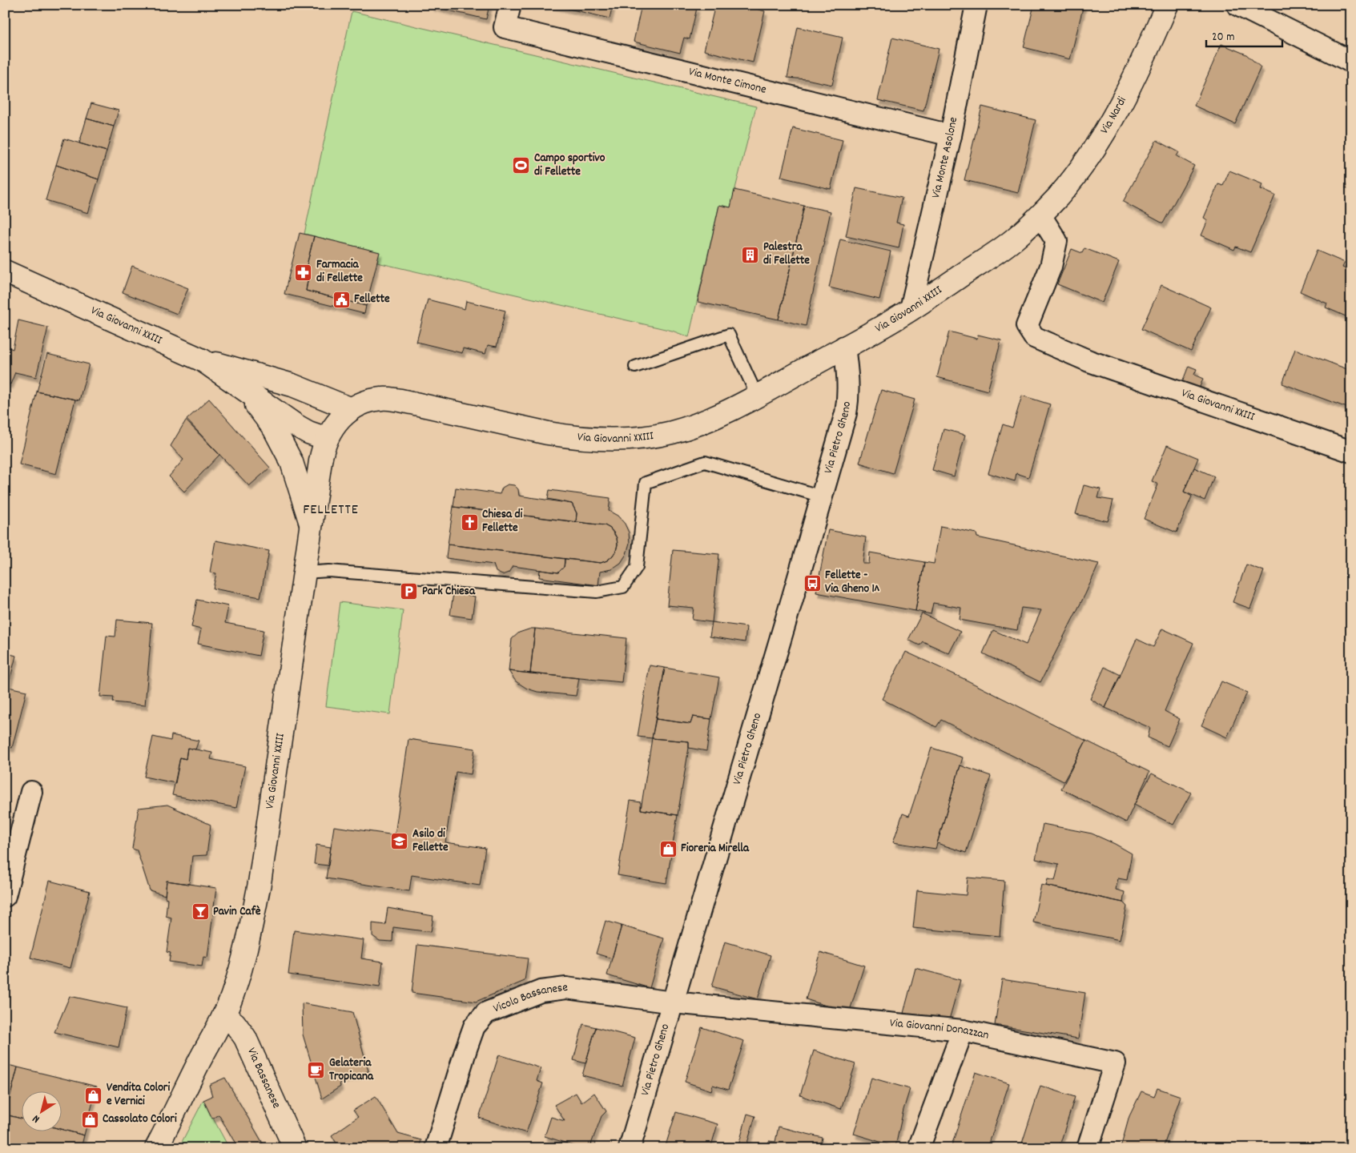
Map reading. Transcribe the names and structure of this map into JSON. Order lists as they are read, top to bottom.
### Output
{
  "streets": {
    "main road": ["Via Nardi", "Via Giovanni XXIII", "Via Bassanese"],
    "street": [
      "Via Monte Cimone",
      "Via Monte Asolone",
      "Via Pietro Gheno",
      "Vicolo Bassanese",
      "Via Giovanni Donazzan"
    ]
  },
  "crossings": [
    ["Via Monte Cimone", "Via Monte Asolone"],
    ["Via Nardi", "Via Giovanni XXIII"],
    ["Via Monte Asolone", "Via Giovanni XXIII"],
    ["Via Giovanni XXIII", "Via Pietro Gheno"],
    ["Via Giovanni XXIII", "Via Bassanese"],
    ["Via Pietro Gheno", "Vicolo Bassanese"],
    ["Via Pietro Gheno", "Via Giovanni Donazzan"],
    ["Vicolo Bassanese", "Via Giovanni Donazzan"]
  ],
  "districts": ["FELLETTE"],
  "places": {
    "sports": ["Campo sportivo di Fellette"],
    "building": ["Palestra di Fellette"],
    "pharmacy": ["Farmacia di Fellette"],
    "public building": ["Fellette"],
    "church": ["Chiesa di Fellette"],
    "bus stop": ["Fellette - Via Gheno 1^"],
    "parking": ["Park Chiesa"],
    "school or university": ["Asilo di Fellette"],
    "shop": ["Fioreria Mirella", "Vendita Colori e Vernici", "Cassolato Colori"],
    "bar": ["Pavin Cafè"],
    "cafe": ["Gelateria Tropicana"]
  },
  "scale_bar": "20 m",
  "north": "bottom left"
}
